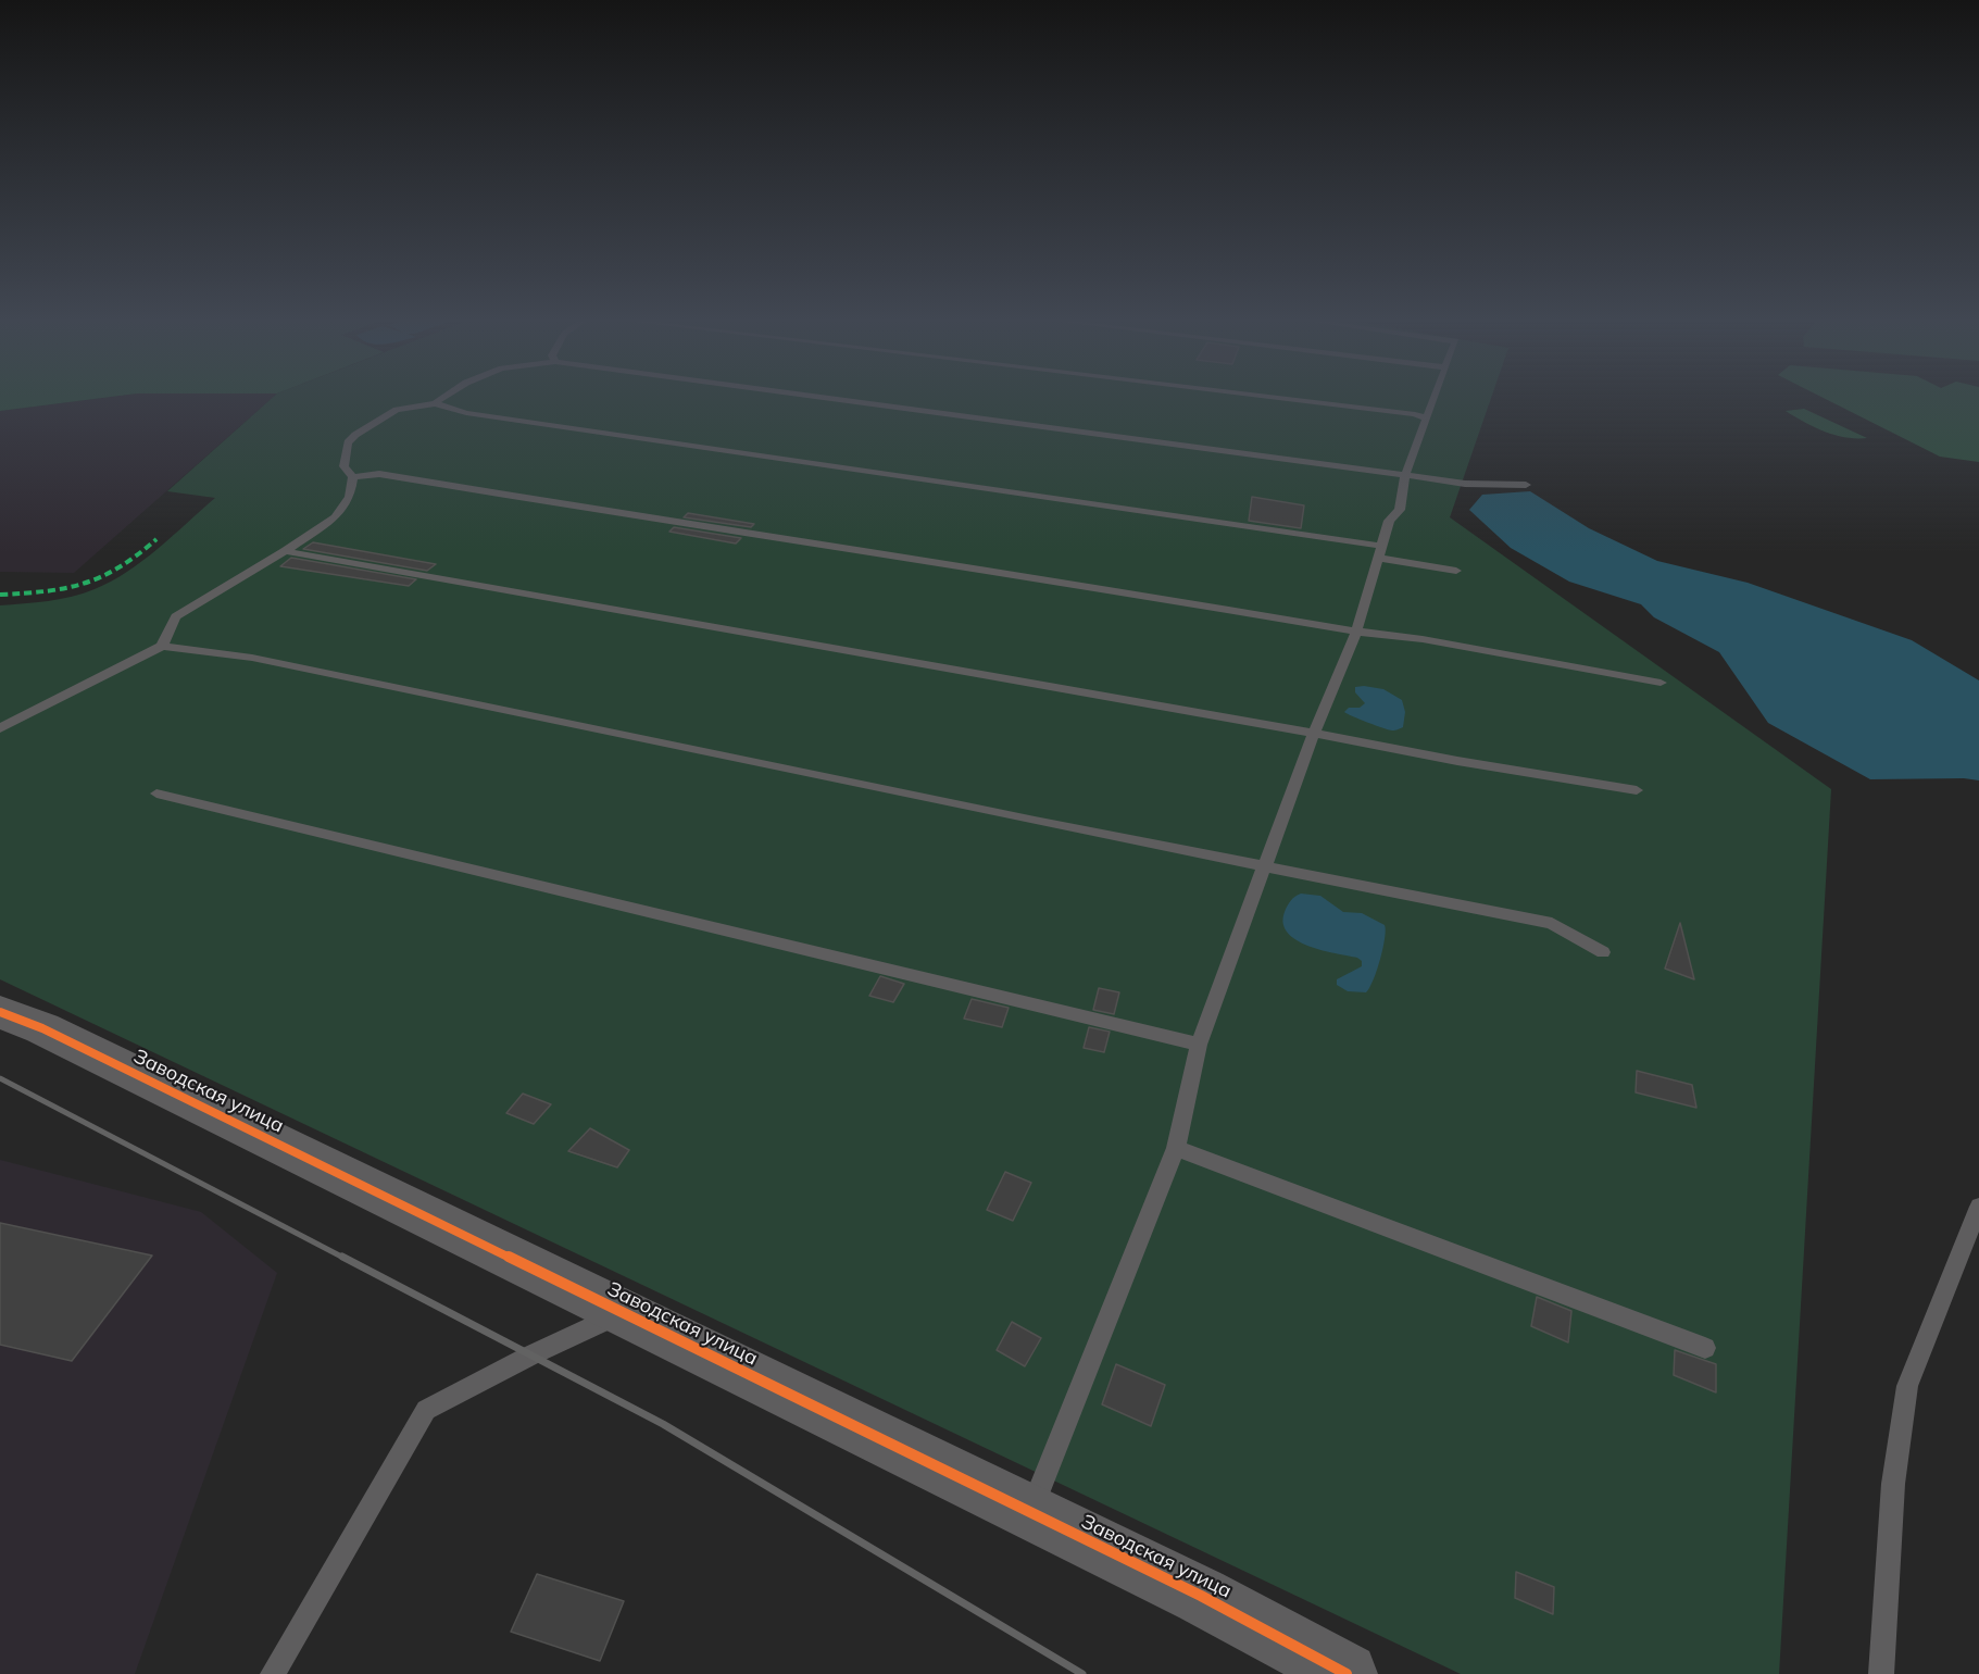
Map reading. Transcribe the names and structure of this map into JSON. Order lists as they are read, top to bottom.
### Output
{
  "streets": {
    "street": ["Заводская улица"]
  }
}
